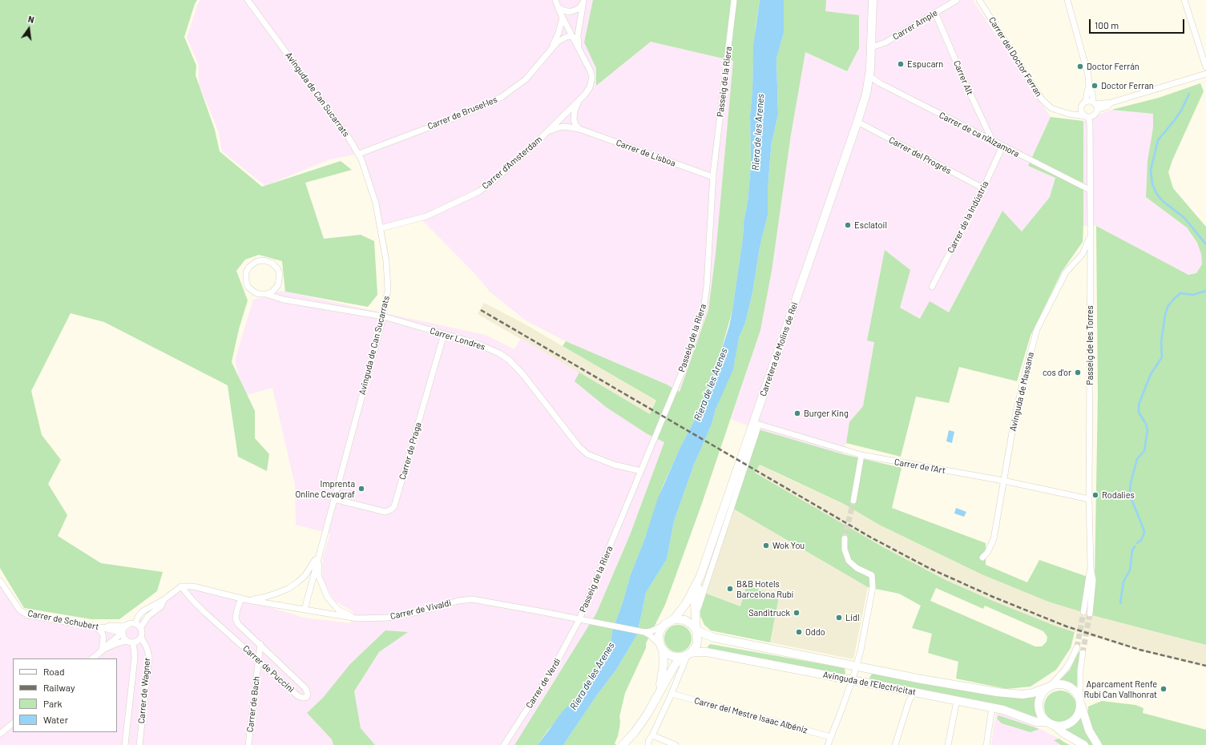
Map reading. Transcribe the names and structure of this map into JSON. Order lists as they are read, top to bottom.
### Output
{
  "streets": {
    "main road": ["Carretera de Molins de Rei", "Avinguda de l'Electricitat"],
    "street": [
      "Carrer Ample",
      "Carrer del Doctor Ferran",
      "Carrer Alt",
      "Passeig de la Riera",
      "Avinguda de Can Sucarrats",
      "Carrer de Brusel·les",
      "Carrer de ca n'Alzamora",
      "Carrer de Lisboa",
      "Carrer del Progrés",
      "Carrer d'Amsterdam",
      "Carrer de la Indústria",
      "Carrer Londres",
      "Passeig de les Torres",
      "Avinguda de Massana",
      "Carrer de Praga",
      "Carrer de l'Art",
      "Carrer de Vivaldi",
      "Carrer de Schubert",
      "Carrer de Puccini",
      "Carrer de Verdi",
      "Carrer de Wagner",
      "Carrer de Bach",
      "Carrer del Mestre Isaac Albéniz"
    ]
  },
  "crossings": [
    ["Carrer Ample", "Carrer Alt"],
    ["Carrer Ample", "Carretera de Molins de Rei"],
    ["Carrer del Doctor Ferran", "Passeig de les Torres"],
    ["Carrer Alt", "Carrer de ca n'Alzamora"],
    ["Passeig de la Riera", "Carrer de Lisboa"],
    ["Passeig de la Riera", "Carrer Londres"],
    ["Passeig de la Riera", "Carrer de Vivaldi"],
    ["Passeig de la Riera", "Carrer de Verdi"],
    ["Avinguda de Can Sucarrats", "Carrer de Brusel·les"],
    ["Avinguda de Can Sucarrats", "Carrer d'Amsterdam"],
    ["Avinguda de Can Sucarrats", "Carrer Londres"],
    ["Avinguda de Can Sucarrats", "Carrer de Praga"],
    ["Avinguda de Can Sucarrats", "Carrer de Vivaldi"],
    ["Carrer de Brusel·les", "Carrer d'Amsterdam"],
    ["Carrer de ca n'Alzamora", "Carrer de la Indústria"],
    ["Carrer de ca n'Alzamora", "Passeig de les Torres"],
    ["Carrer de ca n'Alzamora", "Carretera de Molins de Rei"],
    ["Carrer de Lisboa", "Carrer d'Amsterdam"],
    ["Carrer del Progrés", "Carrer de la Indústria"],
    ["Carrer del Progrés", "Carretera de Molins de Rei"],
    ["Carrer Londres", "Carrer de Praga"],
    ["Passeig de les Torres", "Avinguda de Massana"],
    ["Passeig de les Torres", "Carrer de l'Art"],
    ["Carretera de Molins de Rei", "Carrer de l'Art"],
    ["Carretera de Molins de Rei", "Carrer de Vivaldi"],
    ["Carretera de Molins de Rei", "Avinguda de l'Electricitat"],
    ["Avinguda de Massana", "Carrer de l'Art"],
    ["Carrer de Vivaldi", "Carrer de Puccini"],
    ["Carrer de Vivaldi", "Carrer de Verdi"],
    ["Carrer de Vivaldi", "Avinguda de l'Electricitat"],
    ["Carrer de Schubert", "Carrer de Wagner"],
    ["Carrer de Puccini", "Carrer de Bach"]
  ],
  "water": ["Riera de les Arenes"],
  "places": [
    "Espucarn",
    "Doctor Ferrán",
    "Doctor Ferran",
    "Esclatoil",
    "cos d'or",
    "Burger King",
    "Imprenta Online Cevagraf",
    "Rodalies",
    "Wok You",
    "B&B Hotels Barcelona Rubí",
    "Sanditruck",
    "Lidl",
    "Oddo",
    "Aparcament Renfe Rubí Can Vallhonrat"
  ],
  "legend": [
    "Road",
    "Railway",
    "Park",
    "Water"
  ],
  "scale_bar": "100 m",
  "north": "top"
}
